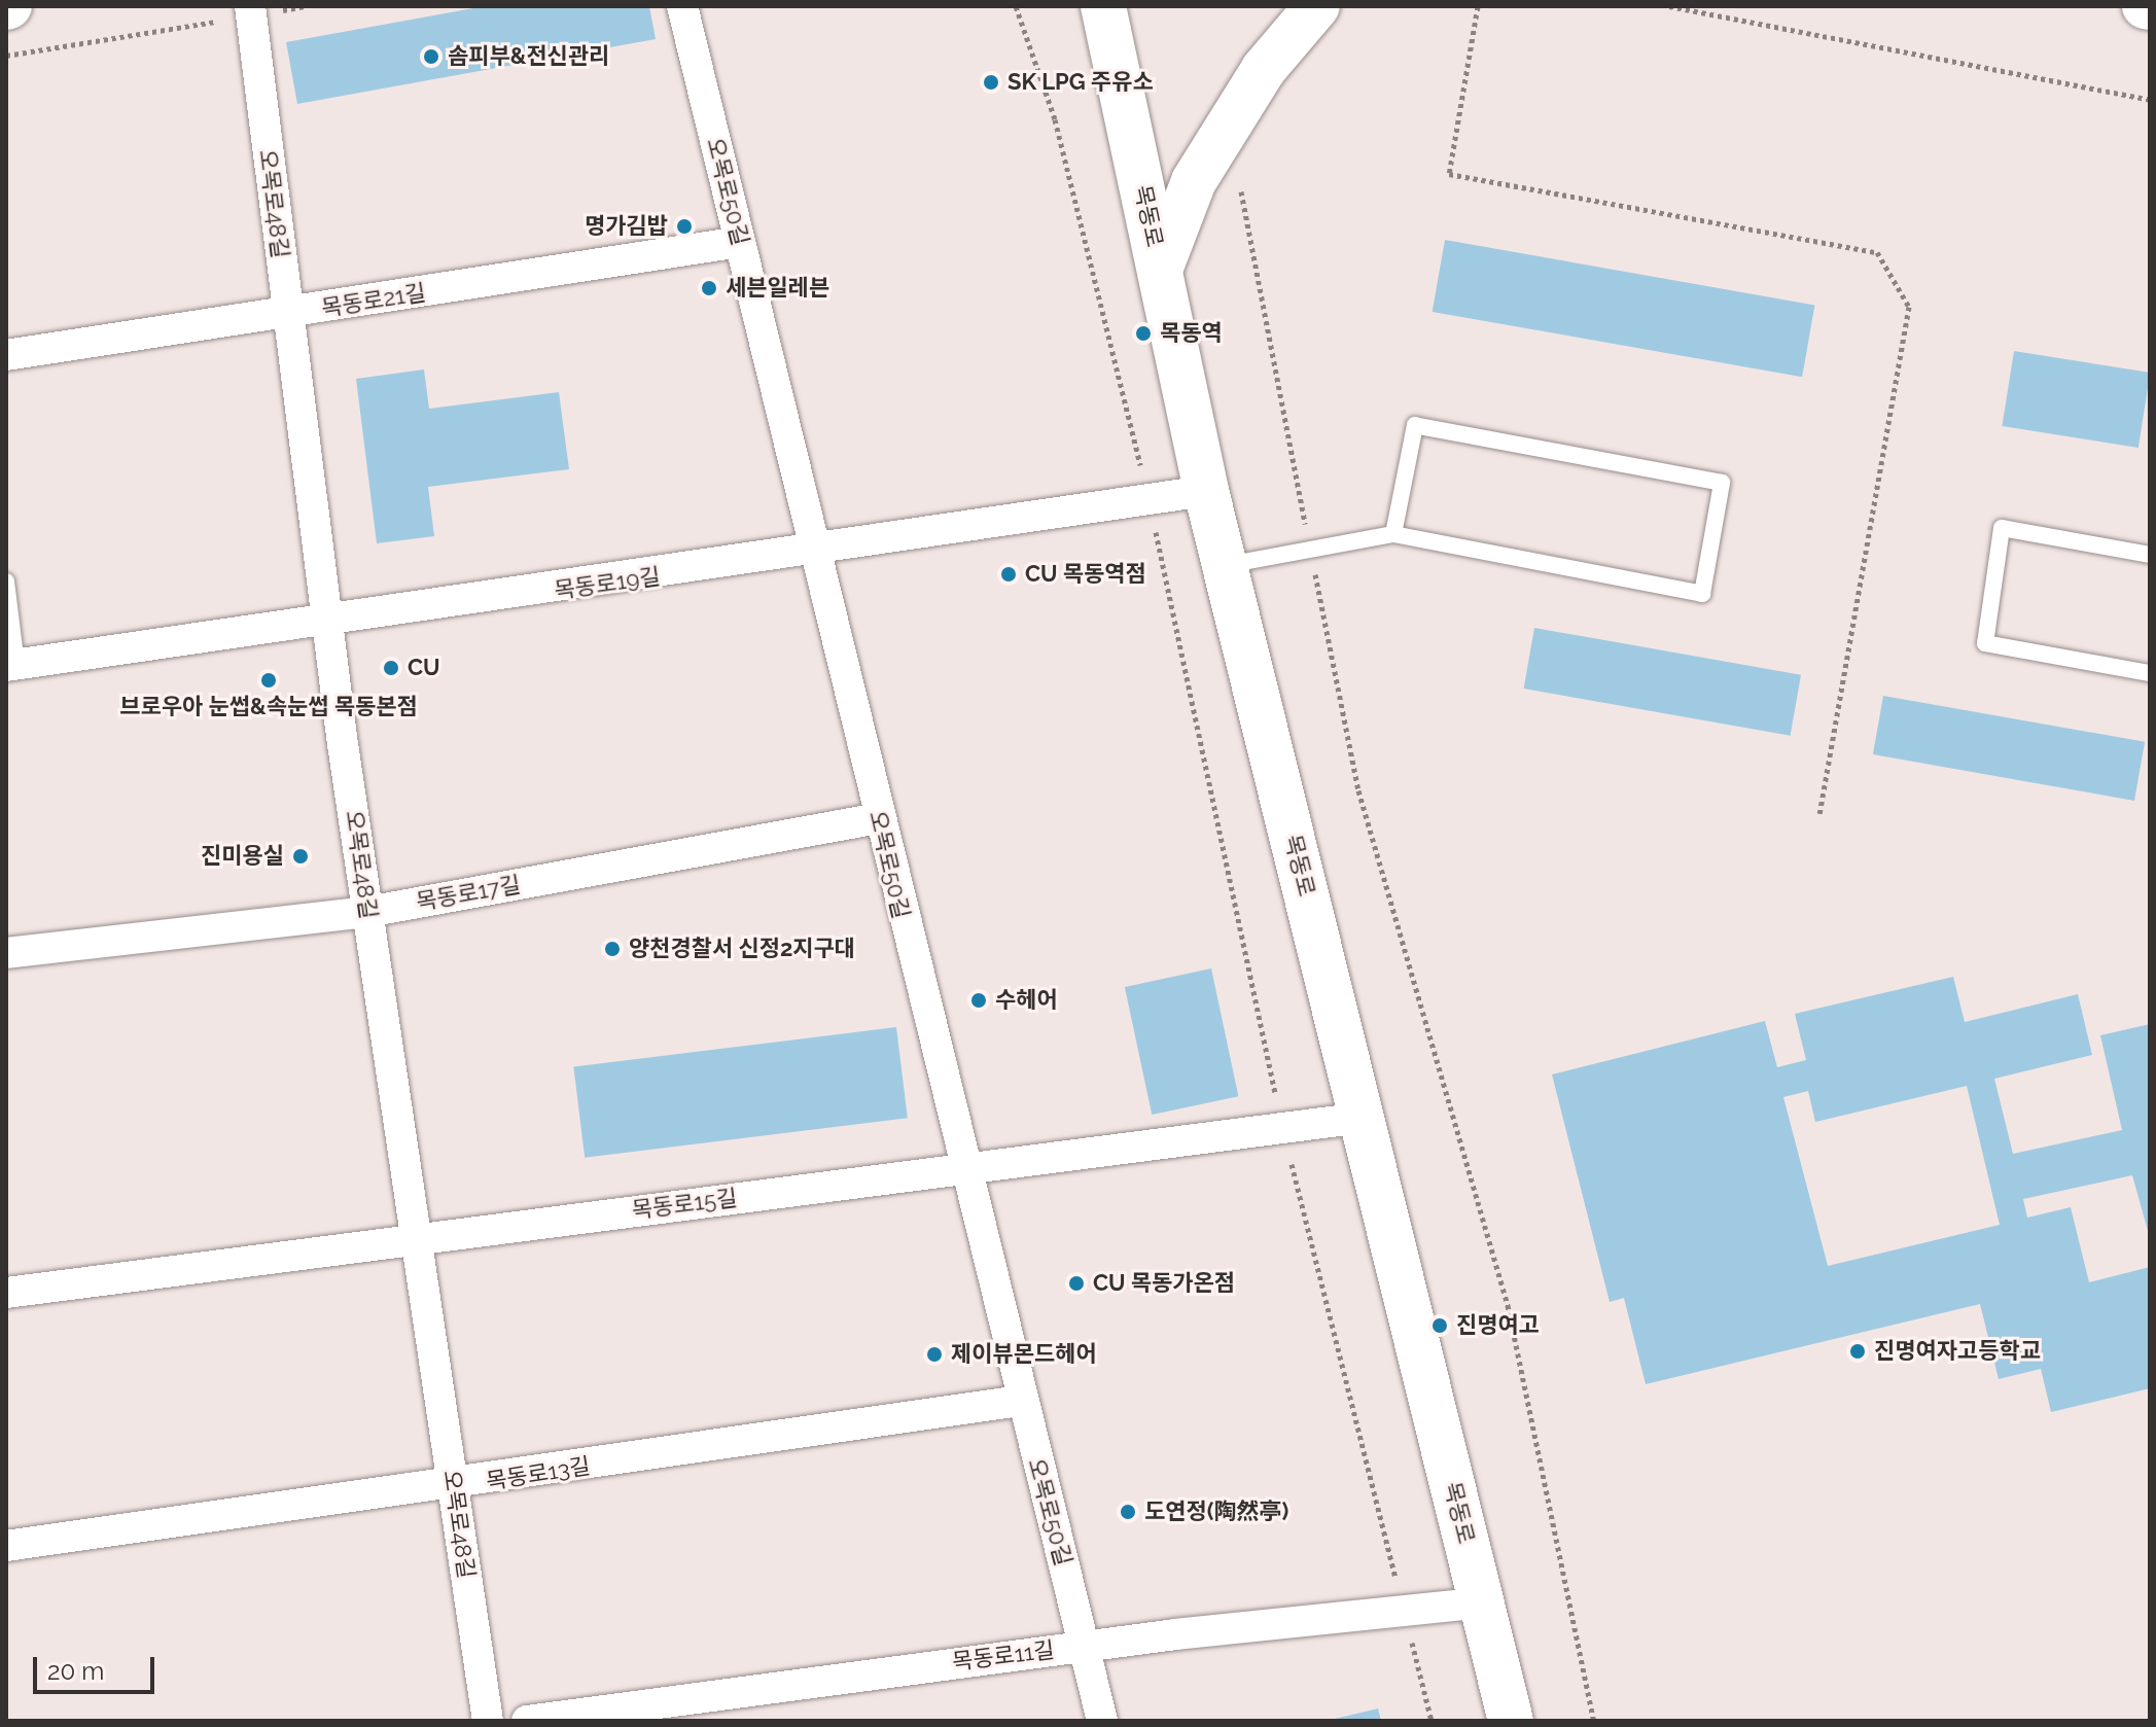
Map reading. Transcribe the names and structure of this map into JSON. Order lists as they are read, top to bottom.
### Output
{
  "streets": {
    "main road": ["목동로"],
    "street": [
      "오목로50길",
      "오목로48길",
      "목동로21길",
      "목동로19길",
      "목동로17길",
      "목동로15길",
      "목동로13길",
      "목동로11길"
    ]
  },
  "crossings": [
    ["오목로50길", "목동로21길"],
    ["오목로50길", "목동로19길"],
    ["오목로50길", "목동로17길"],
    ["오목로50길", "목동로15길"],
    ["오목로50길", "목동로13길"],
    ["오목로50길", "목동로11길"],
    ["오목로48길", "목동로21길"],
    ["오목로48길", "목동로19길"],
    ["오목로48길", "목동로17길"],
    ["오목로48길", "목동로15길"],
    ["오목로48길", "목동로13길"],
    ["목동로", "목동로19길"],
    ["목동로", "목동로15길"],
    ["목동로", "목동로11길"]
  ],
  "places": [
    "솜피부&전신관리",
    "SK LPG 주유소",
    "명가김밥",
    "세븐일레븐",
    "목동역",
    "CU 목동역점",
    "CU",
    "브로우아 눈썹&속눈썹 목동본점",
    "진미용실",
    "양천경찰서 신정2지구대",
    "수헤어",
    "CU 목동가온점",
    "진명여고",
    "진명여자고등학교",
    "제이뷰몬드헤어",
    "도연정(陶然亭)"
  ],
  "scale_bar": "20 m"
}
